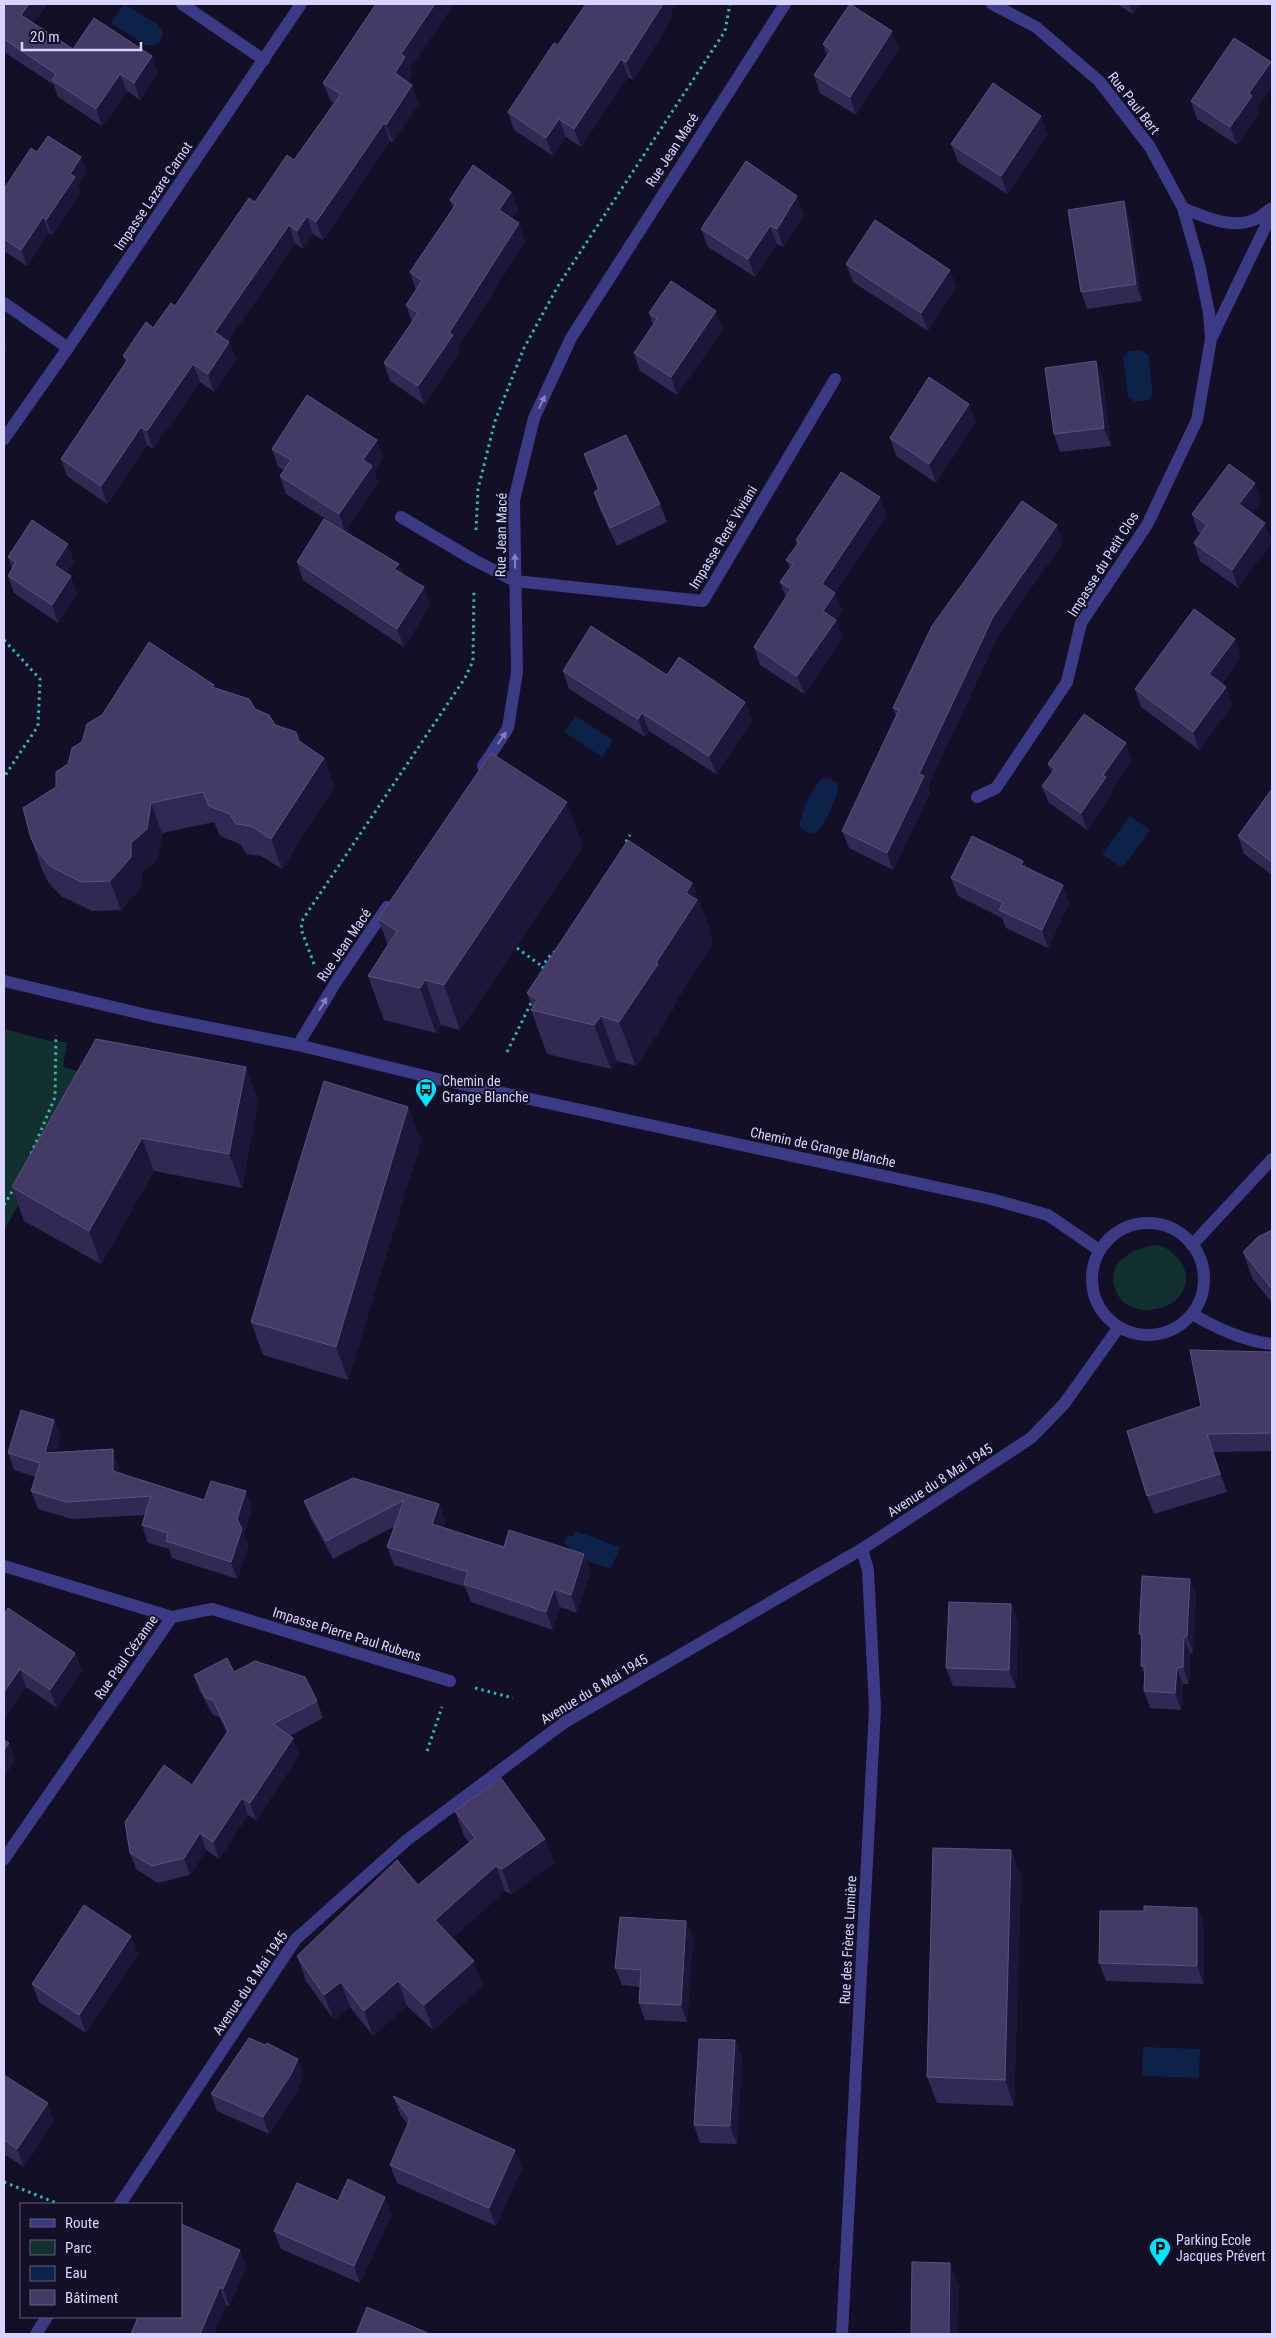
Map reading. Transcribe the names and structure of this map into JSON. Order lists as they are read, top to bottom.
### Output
{
  "streets": {
    "street": [
      "Rue Paul Bert",
      "Rue Jean Macé",
      "Impasse Lazare Carnot",
      "Impasse René Viviani",
      "Impasse du Petit Clos",
      "Chemin de Grange Blanche",
      "Avenue du 8 Mai 1945",
      "Impasse Pierre Paul Rubens",
      "Rue Paul Cézanne",
      "Rue des Frères Lumière"
    ]
  },
  "crossings": [
    ["Rue Paul Bert", "Impasse du Petit Clos"],
    ["Rue Jean Macé", "Impasse René Viviani"],
    ["Rue Jean Macé", "Chemin de Grange Blanche"],
    ["Chemin de Grange Blanche", "Avenue du 8 Mai 1945"],
    ["Avenue du 8 Mai 1945", "Rue des Frères Lumière"],
    ["Impasse Pierre Paul Rubens", "Rue Paul Cézanne"]
  ],
  "one_way": ["Rue Jean Macé"],
  "places": {
    "bus stop": ["Chemin de Grange Blanche"],
    "parking": ["Parking Ecole Jacques Prévert"]
  },
  "legend": [
    "Route",
    "Parc",
    "Eau",
    "Bâtiment"
  ],
  "scale_bar": "20 m"
}
